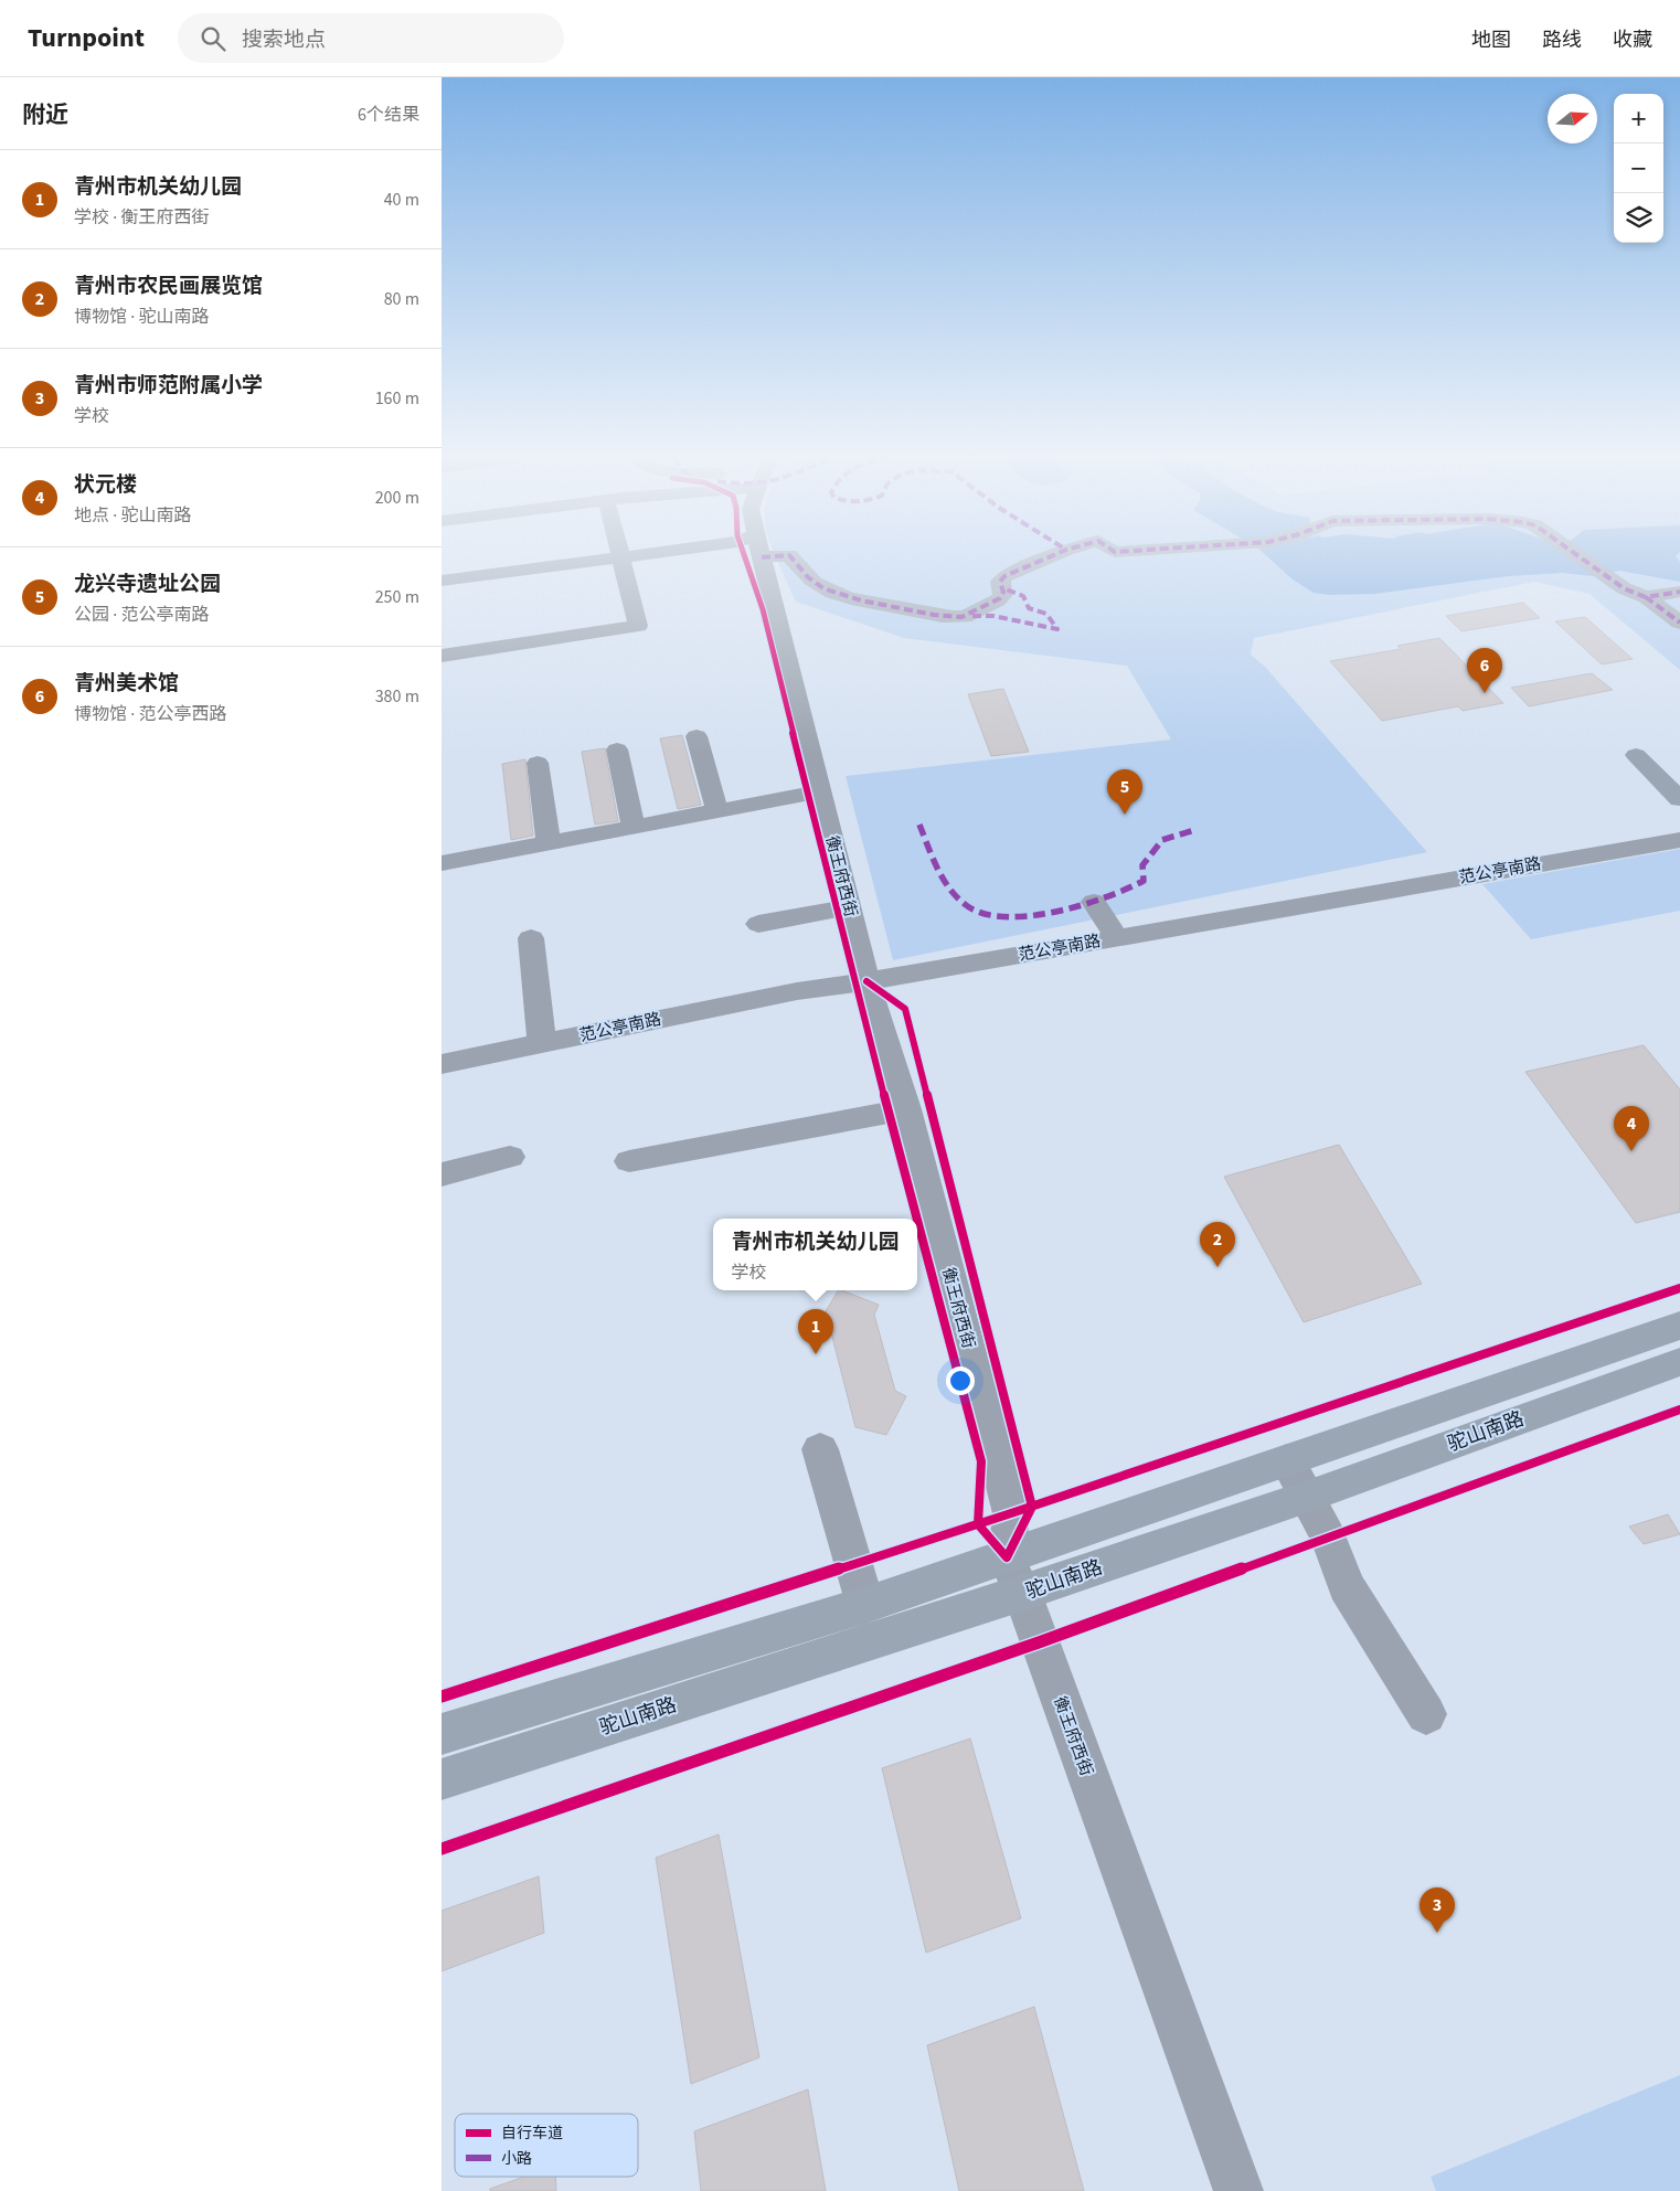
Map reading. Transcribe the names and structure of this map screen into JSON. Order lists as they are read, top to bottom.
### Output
{
  "streets": {
    "main road": ["驼山南路"],
    "street": ["范公亭南路", "衡王府西街"]
  },
  "crossings": [
    ["范公亭南路", "衡王府西街"],
    ["衡王府西街", "驼山南路"]
  ],
  "legend": ["自行车道", "小路"],
  "north": "right",
  "page": {
    "header": "Turnpoint",
    "search": "搜索地点",
    "nav": ["地图", "路线", "收藏"],
    "heading": ["附近", "6个结果"],
    "map_buttons": ["+", "−"],
    "list": [
      {
        "mark": "1",
        "name": "青州市机关幼儿园",
        "note": "学校 · 衡王府西街",
        "value": "40 m"
      },
      {
        "mark": "2",
        "name": "青州市农民画展览馆",
        "note": "博物馆 · 驼山南路",
        "value": "80 m"
      },
      {
        "mark": "3",
        "name": "青州市师范附属小学",
        "note": "学校",
        "value": "160 m"
      },
      {
        "mark": "4",
        "name": "状元楼",
        "note": "地点 · 驼山南路",
        "value": "200 m"
      },
      {
        "mark": "5",
        "name": "龙兴寺遗址公园",
        "note": "公园 · 范公亭南路",
        "value": "250 m"
      },
      {
        "mark": "6",
        "name": "青州美术馆",
        "note": "博物馆 · 范公亭西路",
        "value": "380 m"
      }
    ],
    "pins": [
      "6",
      "5",
      "4",
      "2",
      "1",
      "3"
    ],
    "popup": ["青州市机关幼儿园", "学校"]
  }
}
